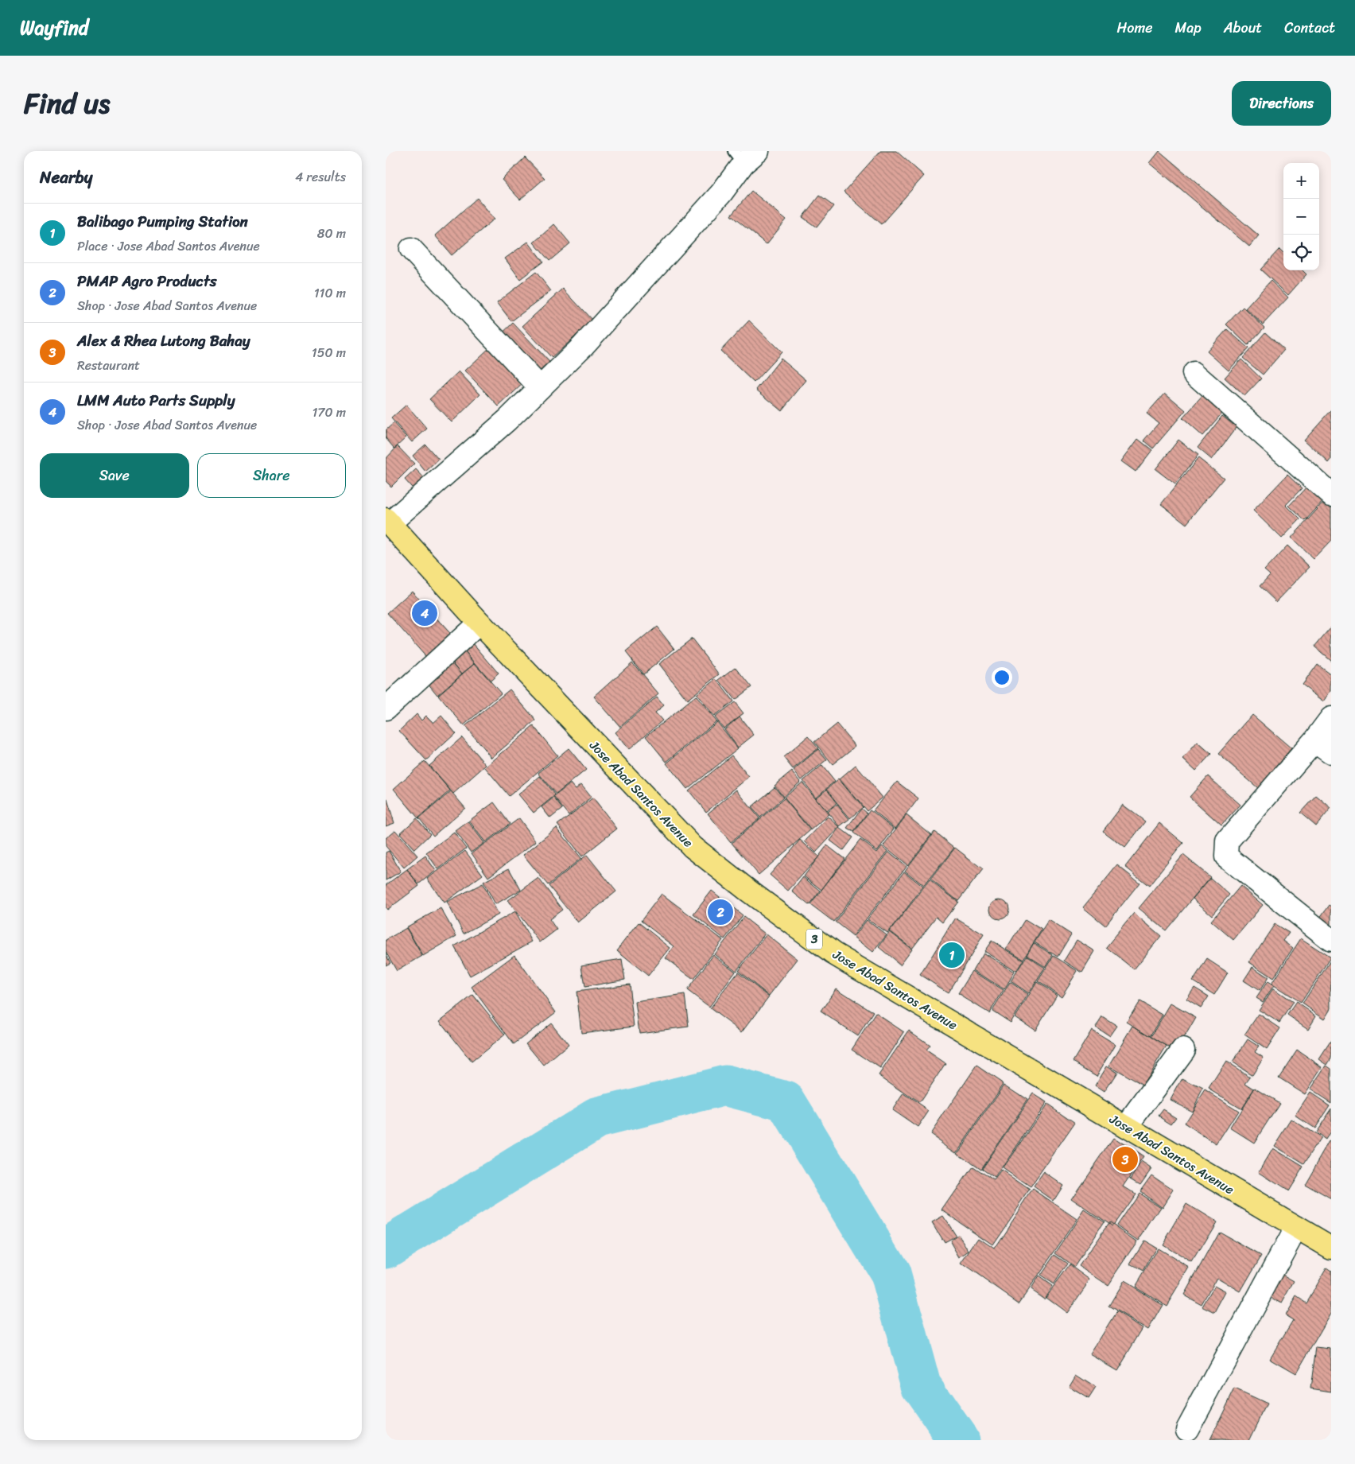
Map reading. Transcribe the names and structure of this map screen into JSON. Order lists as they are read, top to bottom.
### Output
{
  "streets": {
    "highway": ["Jose Abad Santos Avenue", "3"]
  },
  "page": {
    "header": "Wayfind",
    "nav": [
      "Home",
      "Map",
      "About",
      "Contact"
    ],
    "title": "Find us",
    "buttons": [
      "Directions",
      ["Save", "Share"]
    ],
    "heading": ["Nearby", "4 results"],
    "map_buttons": ["+", "−"],
    "list": [
      {
        "mark": "1",
        "name": "Balibago Pumping Station",
        "note": "Place · Jose Abad Santos Avenue",
        "value": "80 m"
      },
      {
        "mark": "2",
        "name": "PMAP Agro Products",
        "note": "Shop · Jose Abad Santos Avenue",
        "value": "110 m"
      },
      {
        "mark": "3",
        "name": "Alex & Rhea Lutong Bahay",
        "note": "Restaurant",
        "value": "150 m"
      },
      {
        "mark": "4",
        "name": "LMM Auto Parts Supply",
        "note": "Shop · Jose Abad Santos Avenue",
        "value": "170 m"
      }
    ],
    "pins": [
      "4",
      "2",
      "1",
      "3"
    ]
  }
}
